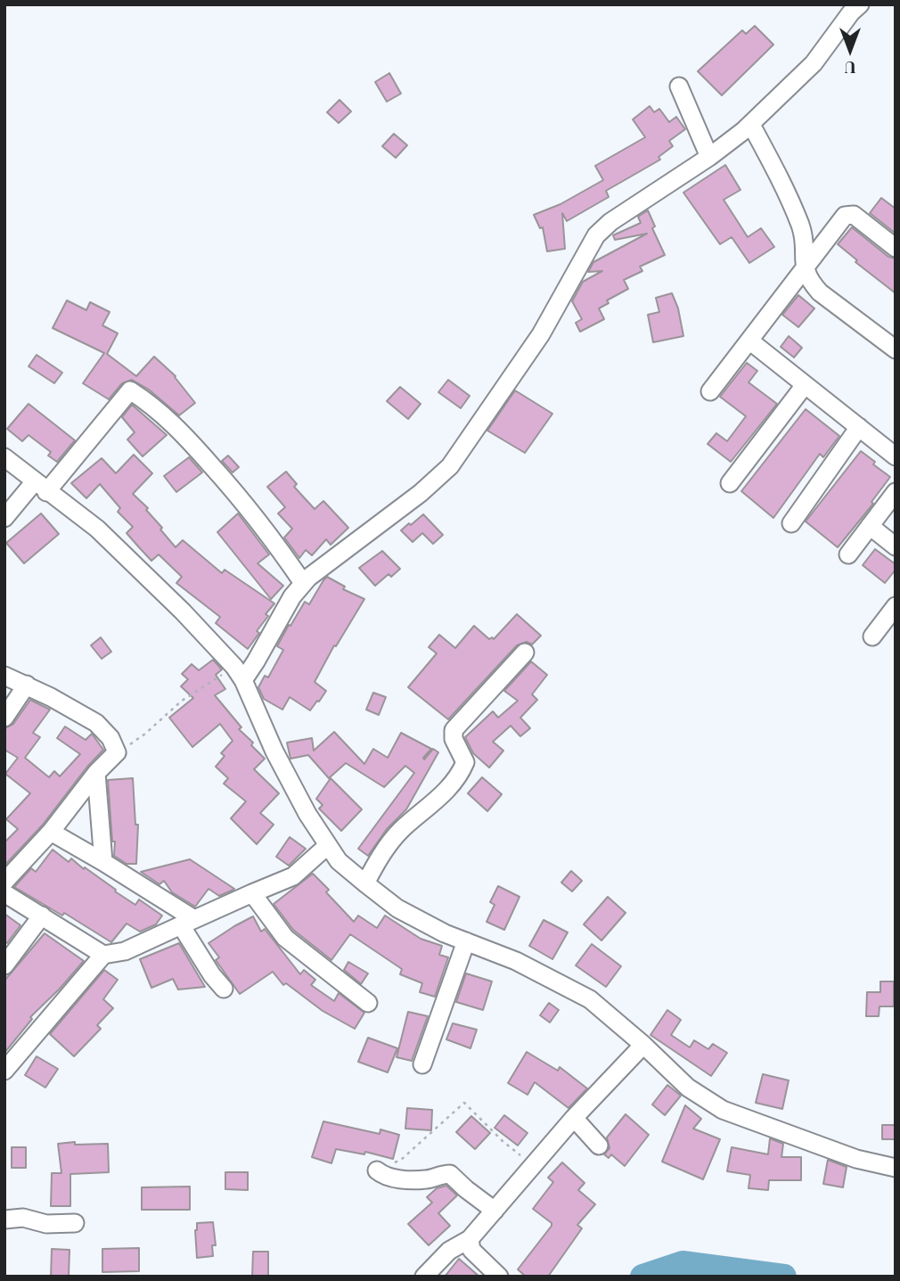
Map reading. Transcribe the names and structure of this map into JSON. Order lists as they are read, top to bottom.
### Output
{
  "north": "bottom"
}
